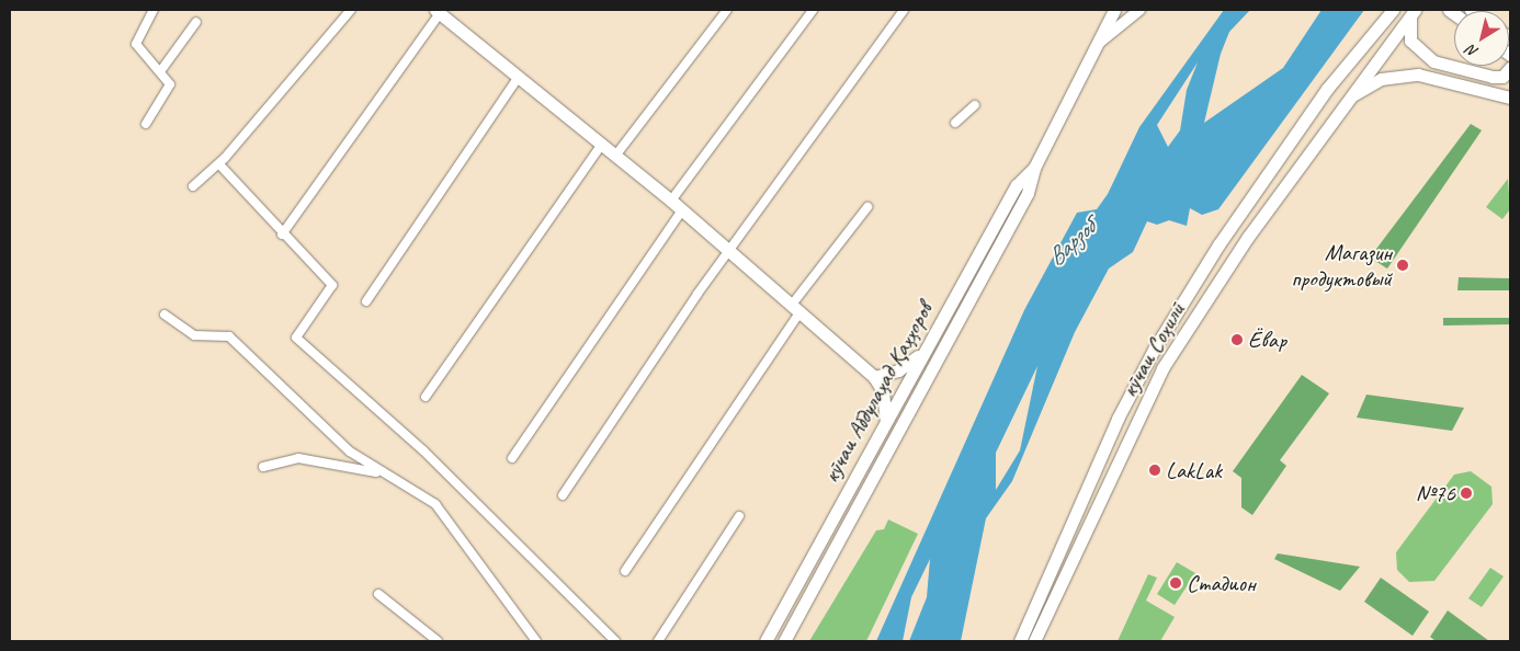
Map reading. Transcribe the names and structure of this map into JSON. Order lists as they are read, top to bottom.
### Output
{
  "streets": {
    "main road": ["кӯчаи Соҳилӣ", "кӯчаи Абдулаҳад Қаҳҳоров"]
  },
  "water": ["Варзоб"],
  "places": [
    "Магазин продуктовый",
    "Ёвар",
    "LakLak",
    "№76",
    "Стадион"
  ],
  "north": "bottom left"
}
